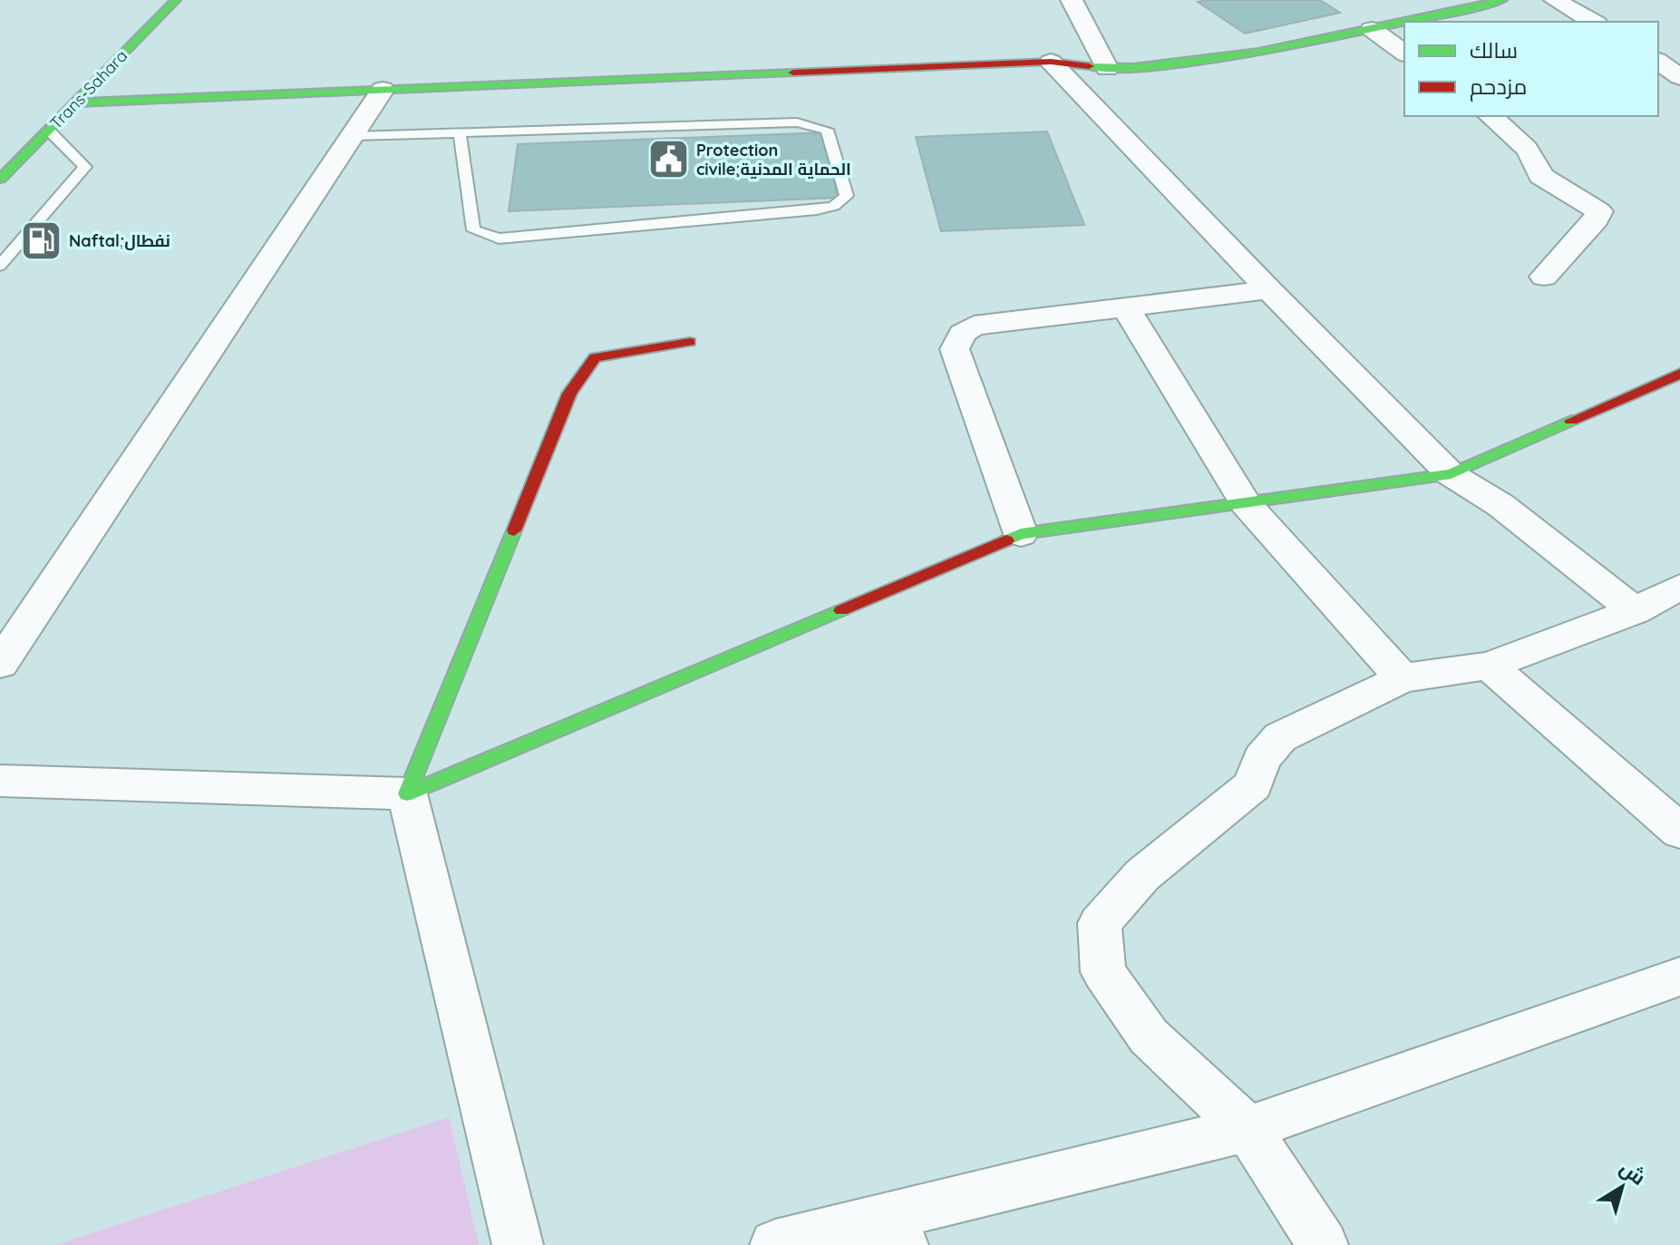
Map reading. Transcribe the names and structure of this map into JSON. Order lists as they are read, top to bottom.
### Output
{
  "streets": {
    "street": ["Trans-Sahara"]
  },
  "places": {
    "public building": ["Protection civile;الحماية المدنية"],
    "fuel station": ["Naftal;نفطال"]
  },
  "legend": ["سالك", "مزدحم"],
  "north": "top right"
}
